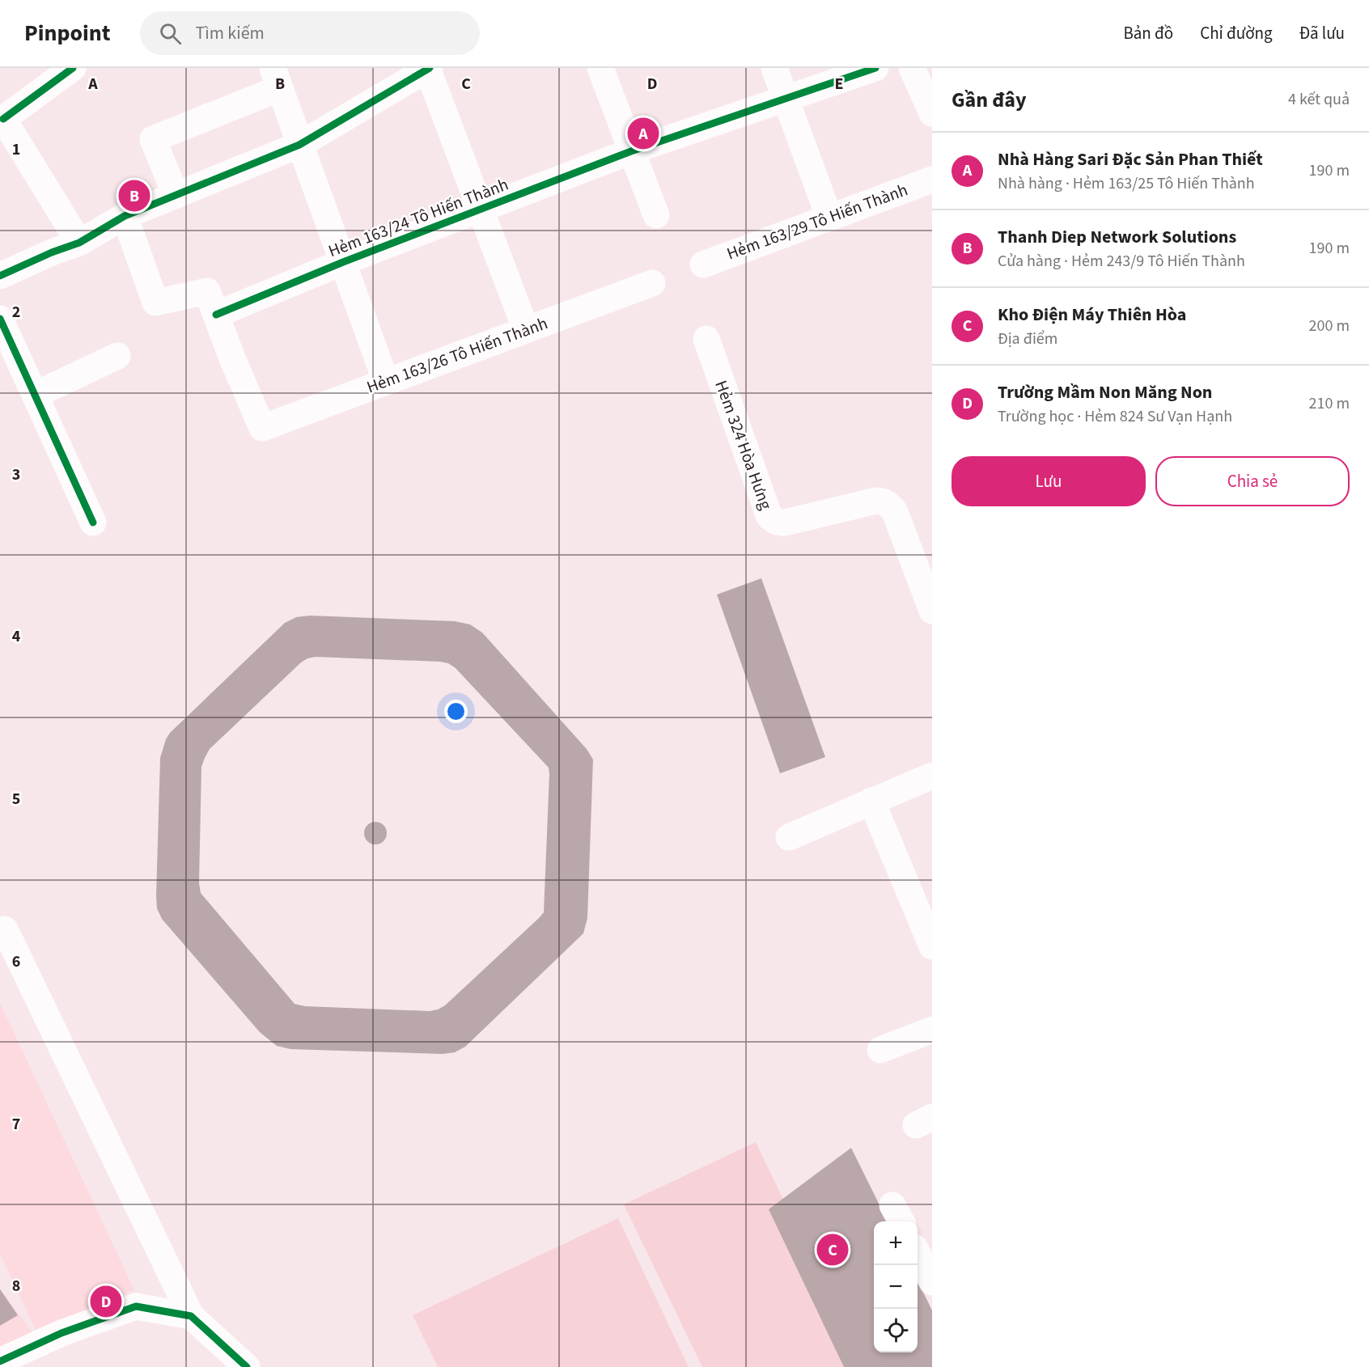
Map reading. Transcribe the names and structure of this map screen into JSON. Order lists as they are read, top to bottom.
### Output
{
  "streets": {
    "street": [
      "Hẻm 163/24 Tô Hiến Thành",
      "Hẻm 163/29 Tô Hiến Thành",
      "Hẻm 163/26 Tô Hiến Thành",
      "Hẻm 324 Hòa Hưng"
    ]
  },
  "crossings": [
    ["Hẻm 163/24 Tô Hiến Thành", "Hẻm 163/26 Tô Hiến Thành"]
  ],
  "page": {
    "header": "Pinpoint",
    "search": "Tìm kiếm",
    "nav": ["Bản đồ", "Chỉ đường", "Đã lưu"],
    "heading": ["Gần đây", "4 kết quả"],
    "pins": [
      "A",
      "B",
      "C",
      "D"
    ],
    "list": [
      {
        "mark": "A",
        "name": "Nhà Hàng Sari Đặc Sản Phan Thiết",
        "note": "Nhà hàng · Hẻm 163/25 Tô Hiến Thành",
        "value": "190 m"
      },
      {
        "mark": "B",
        "name": "Thanh Diep Network Solutions",
        "note": "Cửa hàng · Hẻm 243/9 Tô Hiến Thành",
        "value": "190 m"
      },
      {
        "mark": "C",
        "name": "Kho Điện Máy Thiên Hòa",
        "note": "Địa điểm",
        "value": "200 m"
      },
      {
        "mark": "D",
        "name": "Trường Mầm Non Măng Non",
        "note": "Trường học · Hẻm 824 Sư Vạn Hạnh",
        "value": "210 m"
      }
    ],
    "buttons": ["Lưu", "Chia sẻ"],
    "map_buttons": ["+", "−"]
  },
  "grid": {
    "columns": [
      "A",
      "B",
      "C",
      "D",
      "E"
    ],
    "rows": [
      "1",
      "2",
      "3",
      "4",
      "5",
      "6",
      "7",
      "8"
    ]
  }
}
